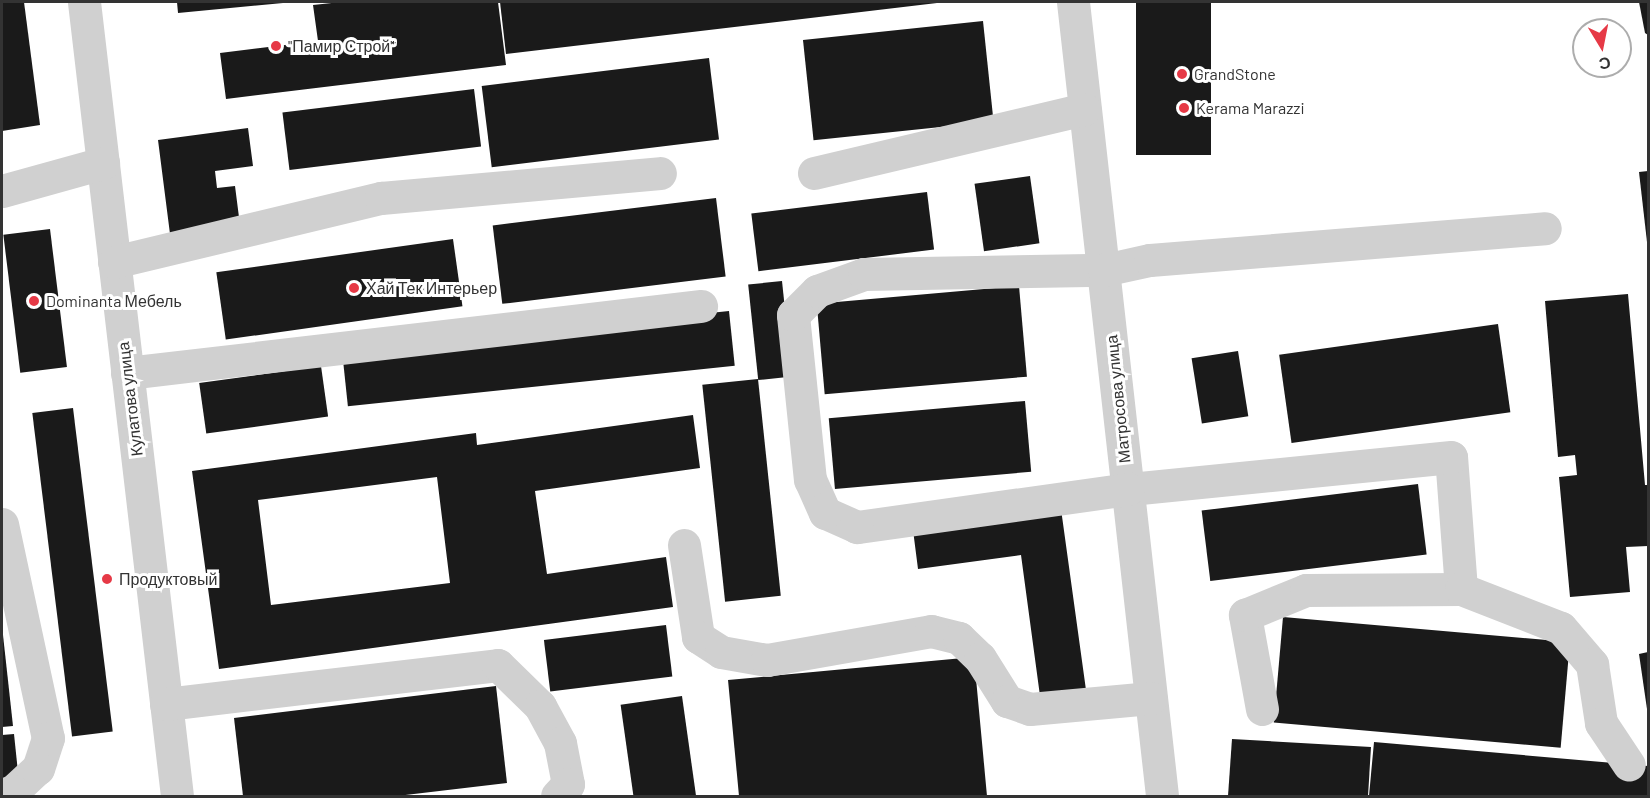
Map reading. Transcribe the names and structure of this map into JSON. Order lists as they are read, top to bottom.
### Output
{
  "streets": {
    "street": ["Кулатова улица", "Матросова улица"]
  },
  "places": [
    "\"Памир Строй\"",
    "GrandStone",
    "Kerama Marazzi",
    "Хай Тек Интерьер",
    "Dominanta Мебель",
    "Продуктовый"
  ],
  "north": "bottom"
}
